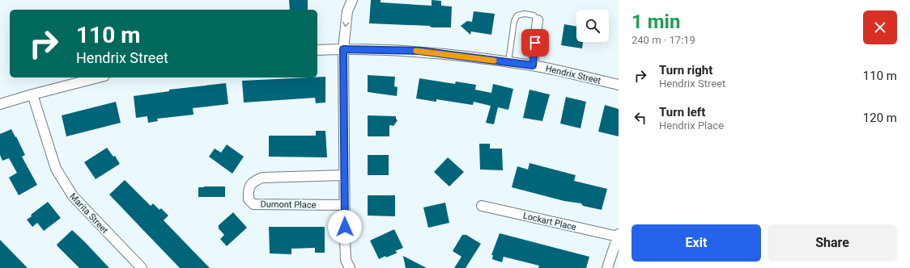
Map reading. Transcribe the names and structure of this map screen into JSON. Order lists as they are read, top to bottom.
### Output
{
  "streets": {
    "street": [
      "Hendrix Street",
      "Dumont Place",
      "Marita Street",
      "Lockart Place"
    ]
  },
  "page": {
    "heading": ["1 min", "240 m · 17:19"],
    "turn": ["110 m", "Hendrix Street"],
    "list": [
      {
        "name": "Turn right",
        "note": "Hendrix Street",
        "value": "110 m"
      },
      {
        "name": "Turn left",
        "note": "Hendrix Place",
        "value": "120 m"
      }
    ],
    "buttons": ["Exit", "Share"]
  }
}
